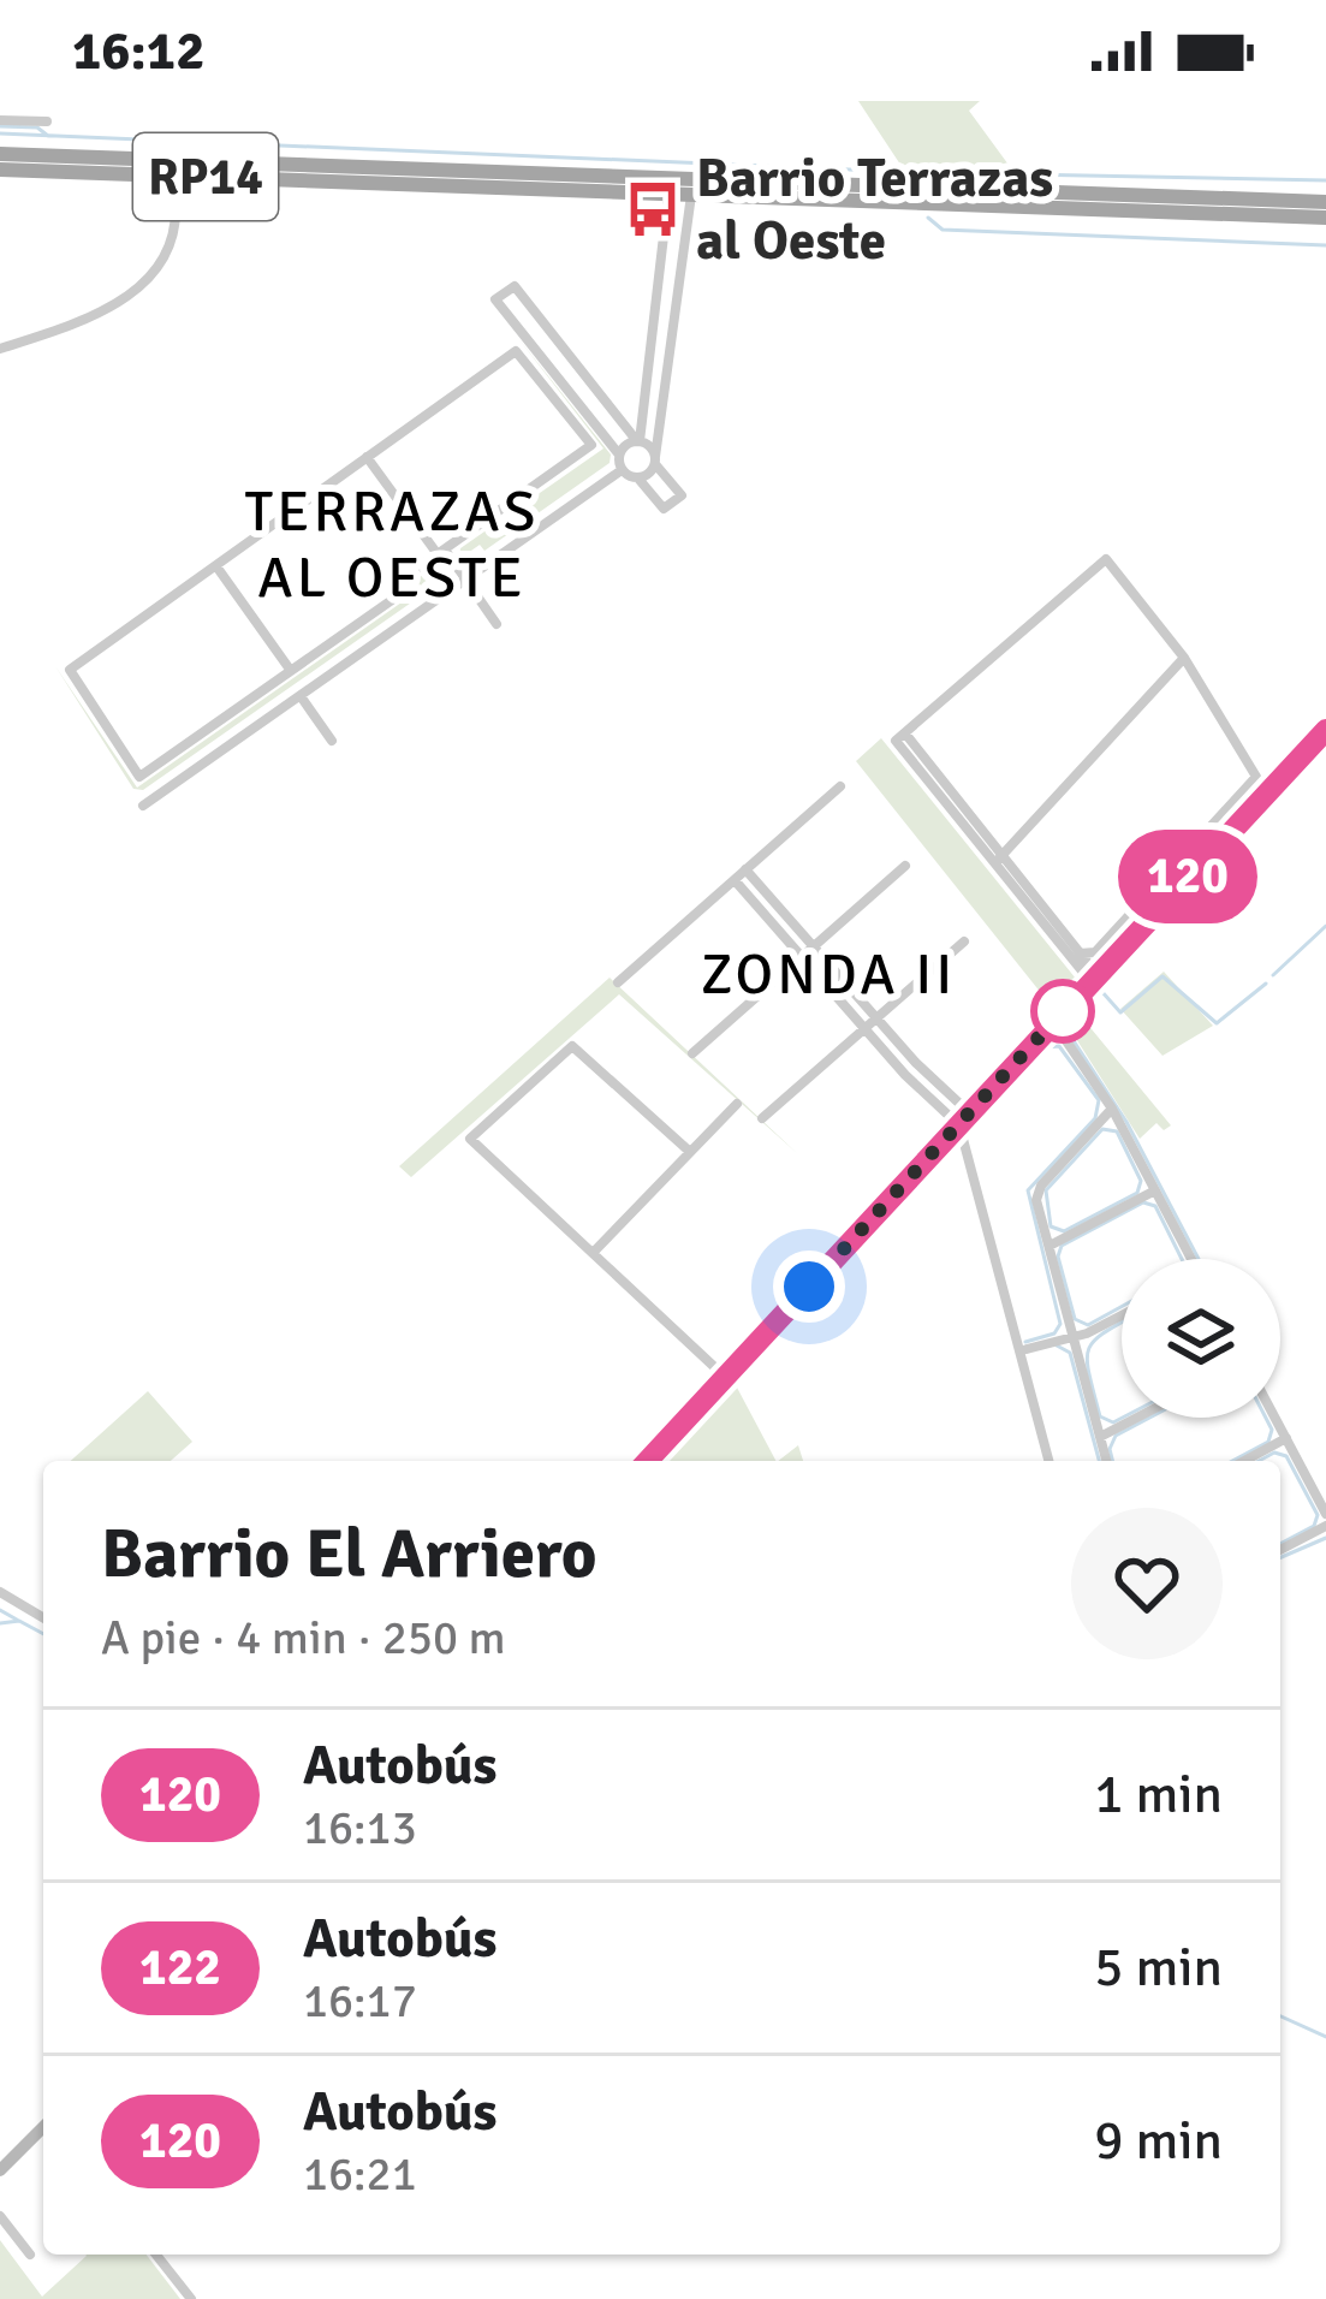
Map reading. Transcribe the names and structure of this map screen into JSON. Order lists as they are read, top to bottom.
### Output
{
  "streets": {
    "main road": ["RP14"]
  },
  "districts": ["TERRAZAS AL OESTE", "ZONDA II"],
  "places": {
    "bus stop": ["Barrio Terrazas al Oeste"]
  },
  "lines": ["bus line 120"],
  "page": {
    "status": "16:12",
    "on_map": "120",
    "heading": ["Barrio El Arriero", "A pie · 4 min · 250 m"],
    "list": [
      {
        "mark": "120",
        "name": "Autobús",
        "note": "16:13",
        "value": "1 min"
      },
      {
        "mark": "122",
        "name": "Autobús",
        "note": "16:17",
        "value": "5 min"
      },
      {
        "mark": "120",
        "name": "Autobús",
        "note": "16:21",
        "value": "9 min"
      }
    ]
  }
}
